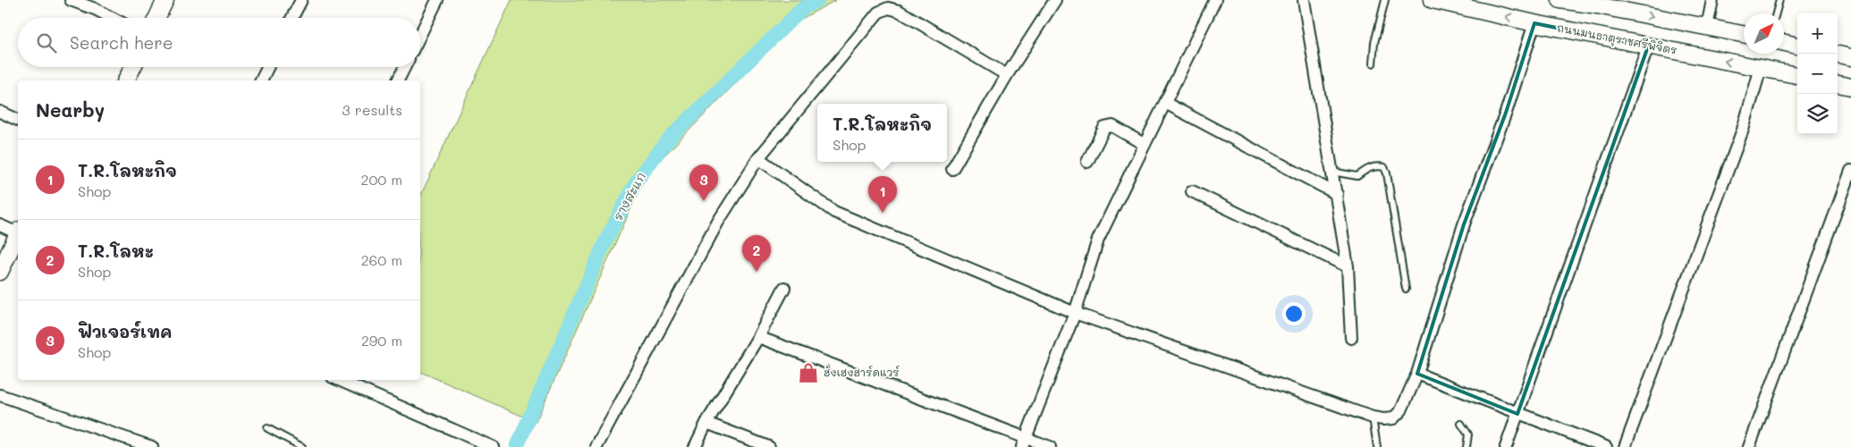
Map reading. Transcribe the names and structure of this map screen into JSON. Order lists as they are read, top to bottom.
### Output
{
  "streets": {
    "street": ["ถนนมนธาตุราชศรีพิจิตร"]
  },
  "water": ["รางสะแก"],
  "places": {
    "shop": ["ฮั่งเฮงฮาร์ดแวร์"]
  },
  "north": "top right",
  "page": {
    "map_buttons": ["+", "−"],
    "search": "Search here",
    "heading": ["Nearby", "3 results"],
    "popup": ["T.R.โลหะกิจ", "Shop"],
    "list": [
      {
        "mark": "1",
        "name": "T.R.โลหะกิจ",
        "note": "Shop",
        "value": "200 m"
      },
      {
        "mark": "2",
        "name": "T.R.โลหะ",
        "note": "Shop",
        "value": "260 m"
      },
      {
        "mark": "3",
        "name": "ฟิวเจอร์เทค",
        "note": "Shop",
        "value": "290 m"
      }
    ],
    "pins": ["3", "1", "2"]
  }
}
